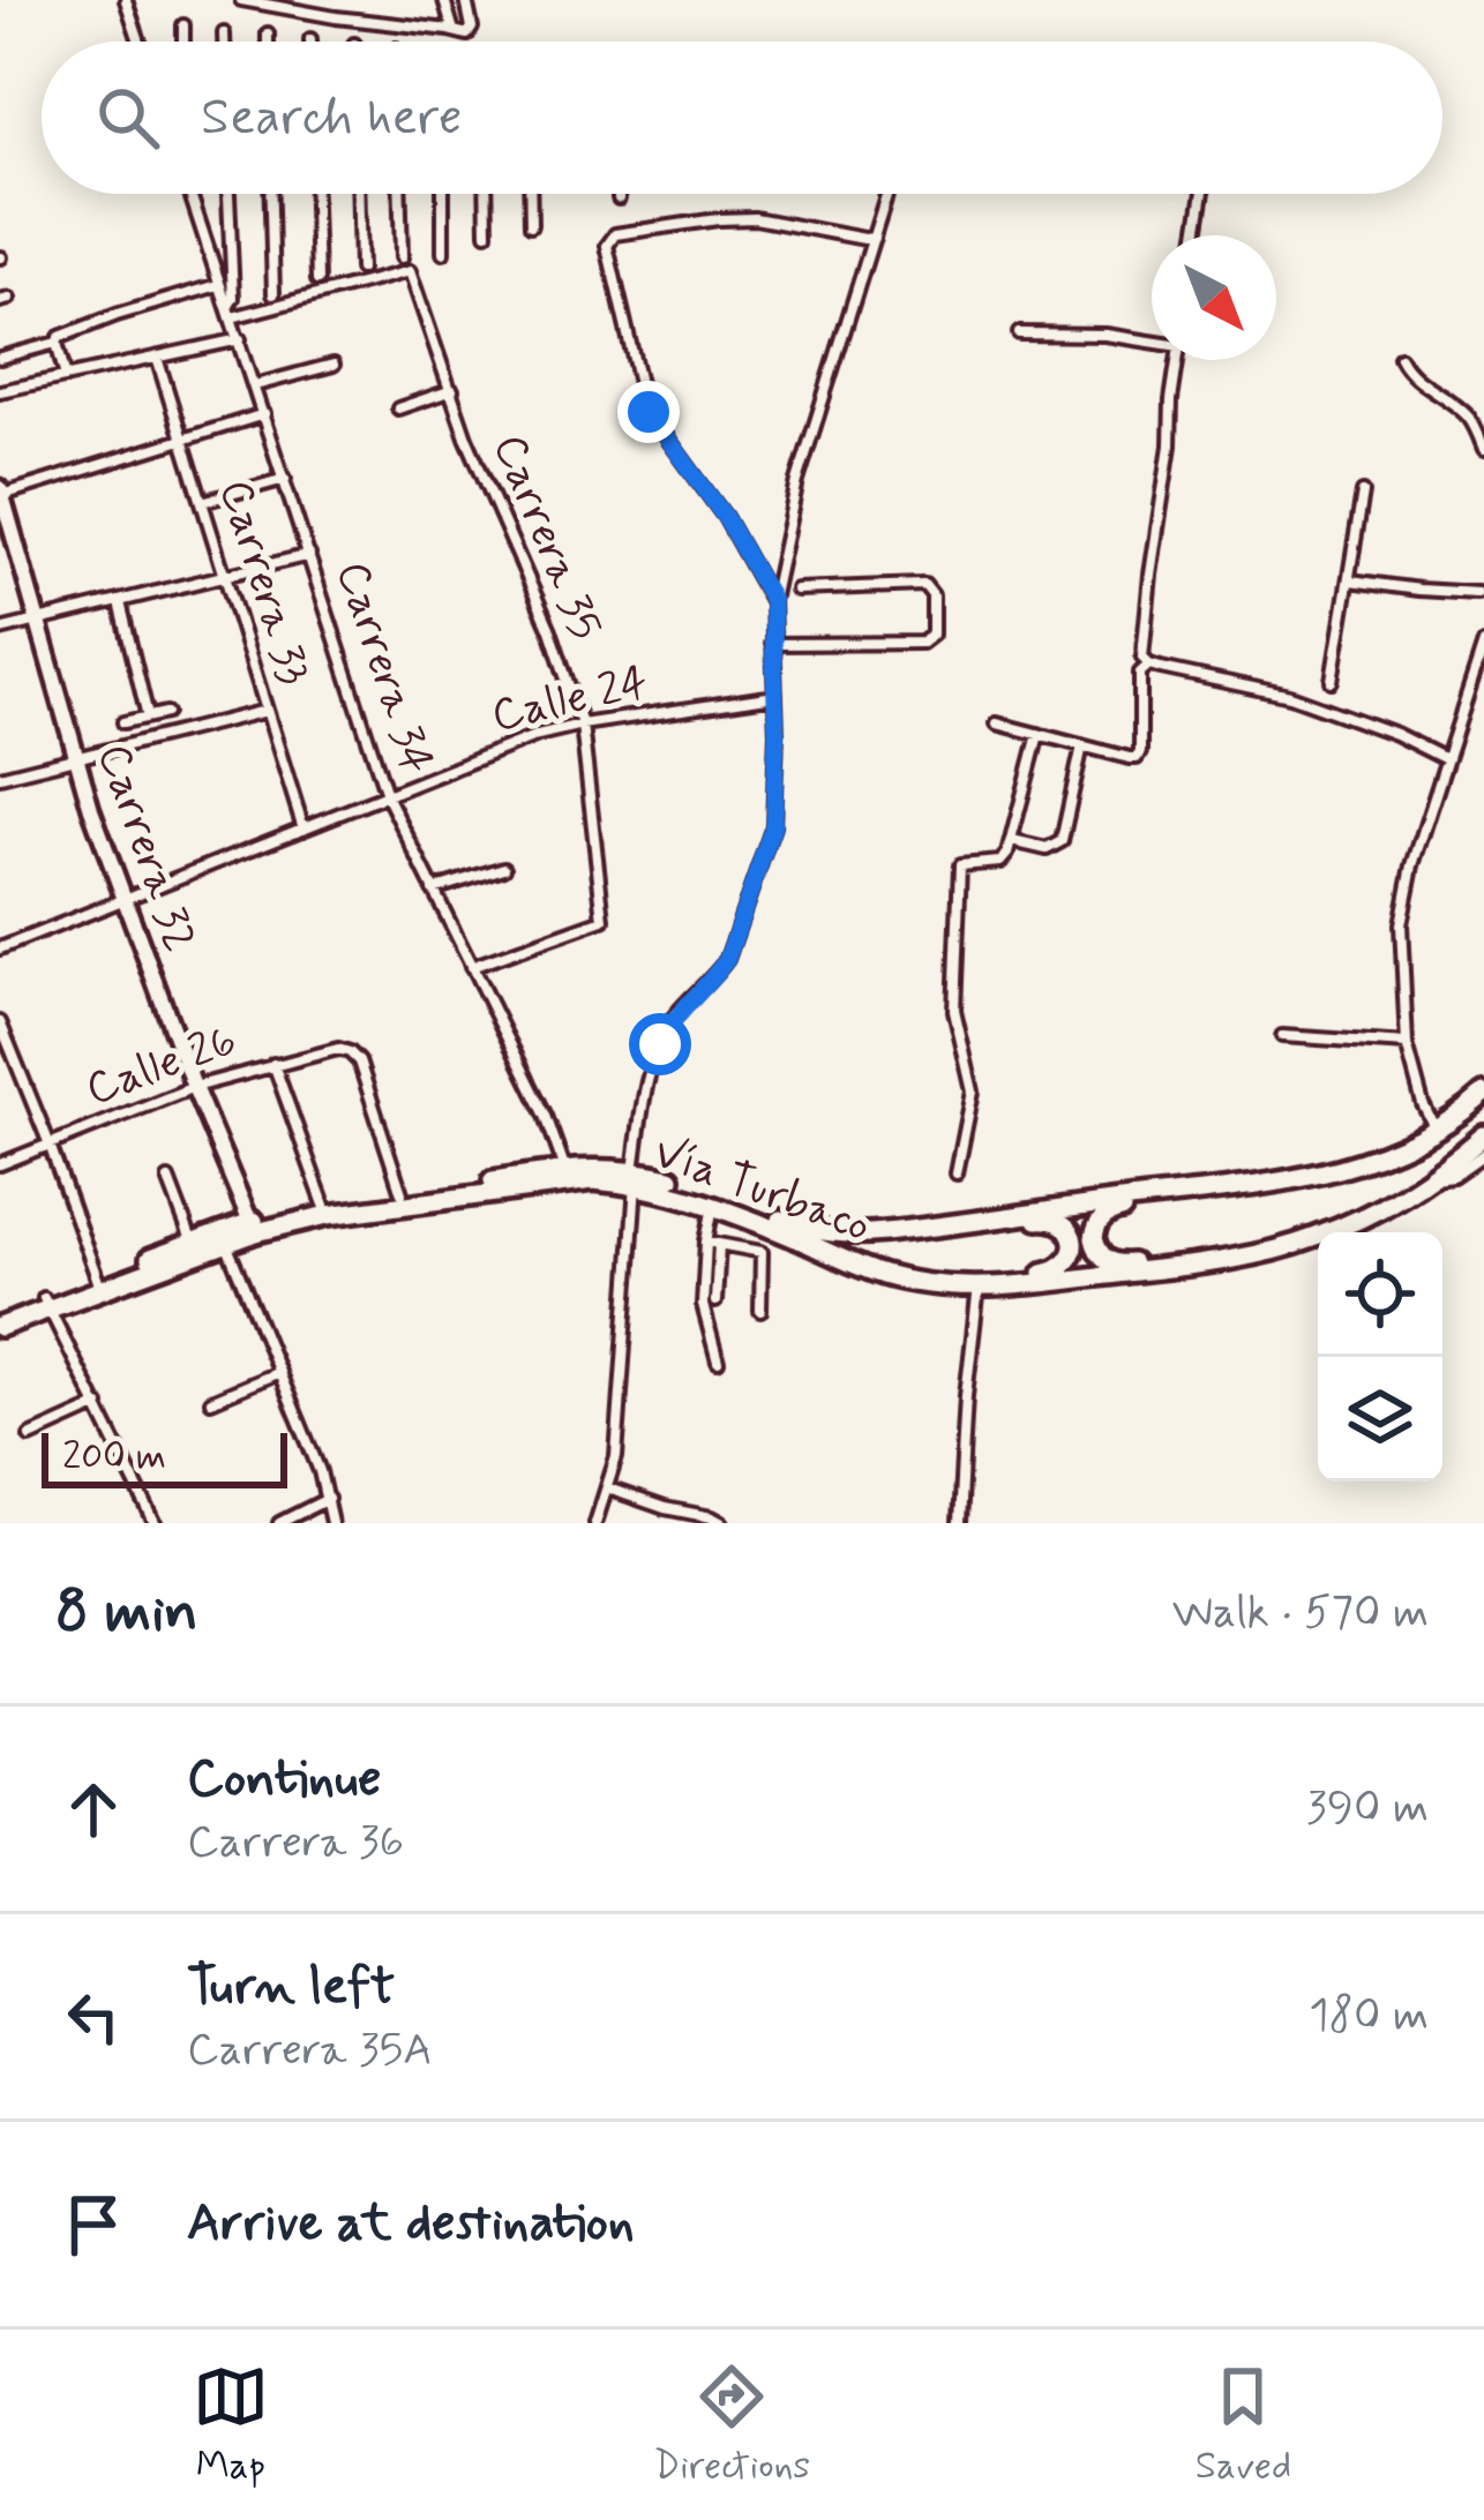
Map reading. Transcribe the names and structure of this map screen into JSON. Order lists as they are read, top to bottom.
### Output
{
  "streets": {
    "highway": ["Vía Turbaco"],
    "street": [
      "Carrera 35",
      "Carrera 33",
      "Carrera 34",
      "Calle 24",
      "Carrera 32",
      "Calle 26"
    ]
  },
  "crossings": [
    ["Carrera 35", "Carrera 34"],
    ["Carrera 35", "Calle 24"],
    ["Carrera 33", "Calle 24"],
    ["Carrera 34", "Calle 24"],
    ["Carrera 34", "Vía Turbaco"],
    ["Calle 24", "Carrera 32"],
    ["Carrera 32", "Calle 26"],
    ["Carrera 32", "Vía Turbaco"],
    ["Calle 26", "Vía Turbaco"]
  ],
  "scale_bar": "200 m",
  "north": "bottom right",
  "page": {
    "search": "Search here",
    "scale": "200 m",
    "heading": ["8 min", "Walk · 570 m"],
    "list": [
      ["Continue", "Carrera 36", "390 m"],
      ["Turn left", "Carrera 35A", "180 m"],
      "Arrive at destination"
    ],
    "nav": ["Map", "Directions", "Saved"]
  }
}
